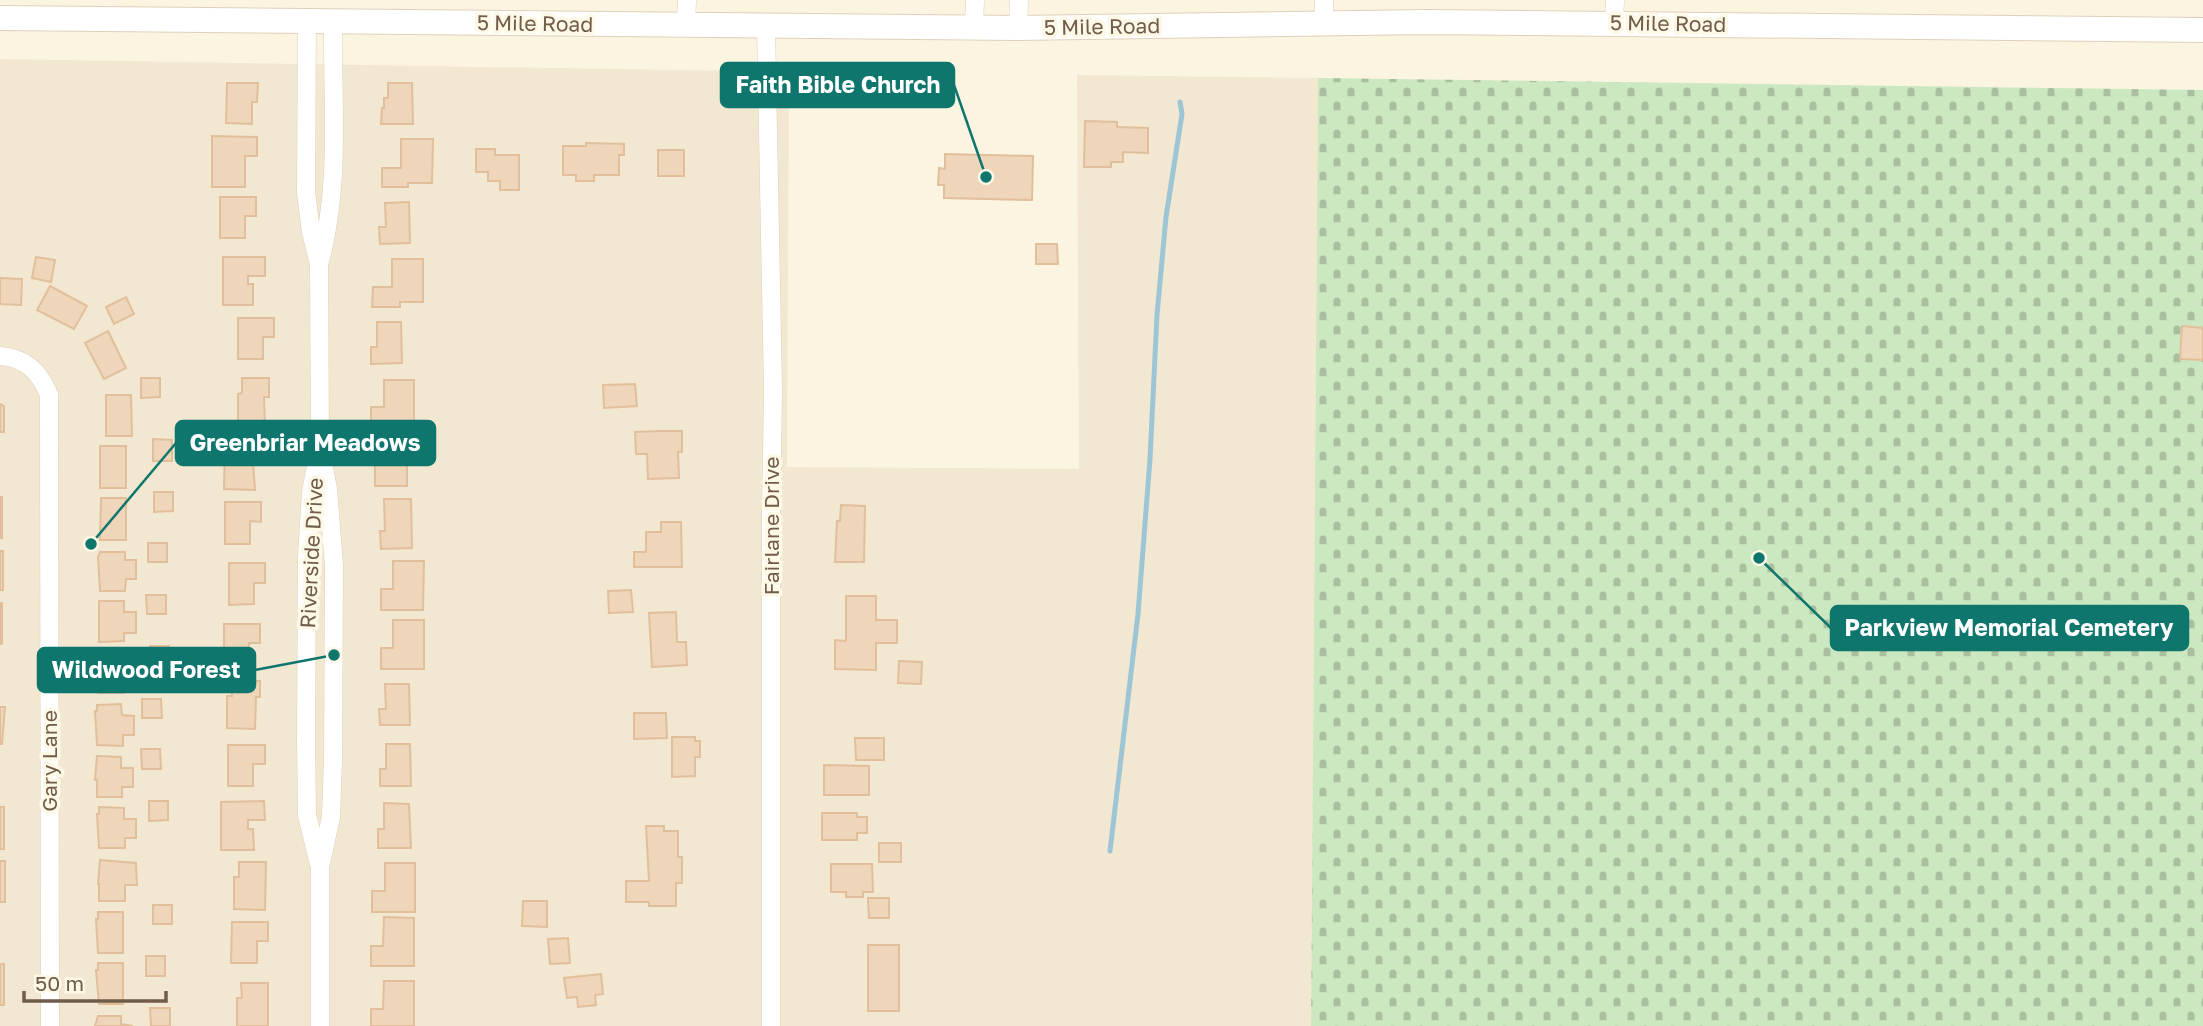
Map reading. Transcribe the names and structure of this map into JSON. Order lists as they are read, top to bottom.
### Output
{
  "streets": {
    "main road": ["5 Mile Road"],
    "street": ["Fairlane Drive", "Riverside Drive", "Gary Lane"]
  },
  "crossings": [
    ["5 Mile Road", "Fairlane Drive"],
    ["5 Mile Road", "Riverside Drive"]
  ],
  "places": [
    "Faith Bible Church",
    "Greenbriar Meadows",
    "Parkview Memorial Cemetery",
    "Wildwood Forest"
  ],
  "scale_bar": "50 m"
}
